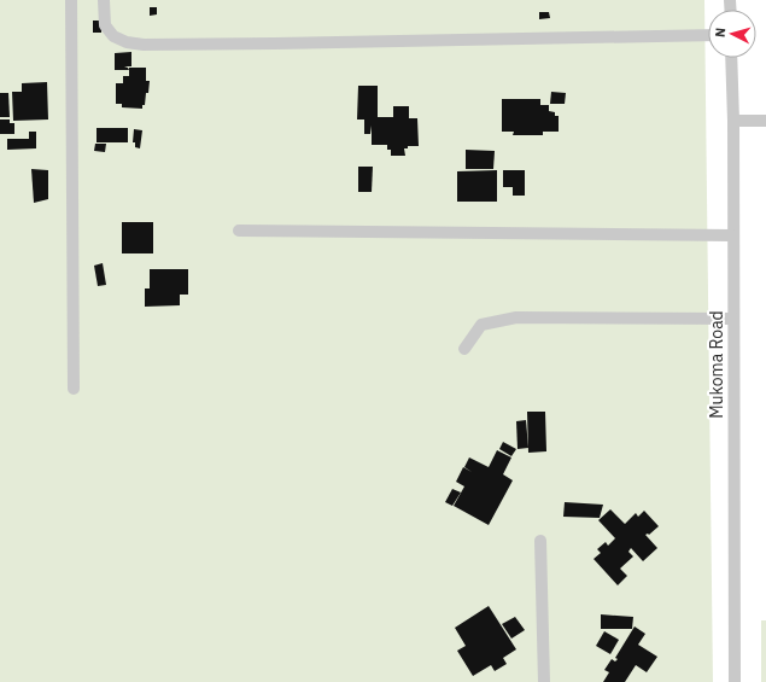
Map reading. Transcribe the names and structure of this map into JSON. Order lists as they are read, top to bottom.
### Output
{
  "streets": {
    "street": ["Mukoma Road"]
  },
  "north": "left"
}
